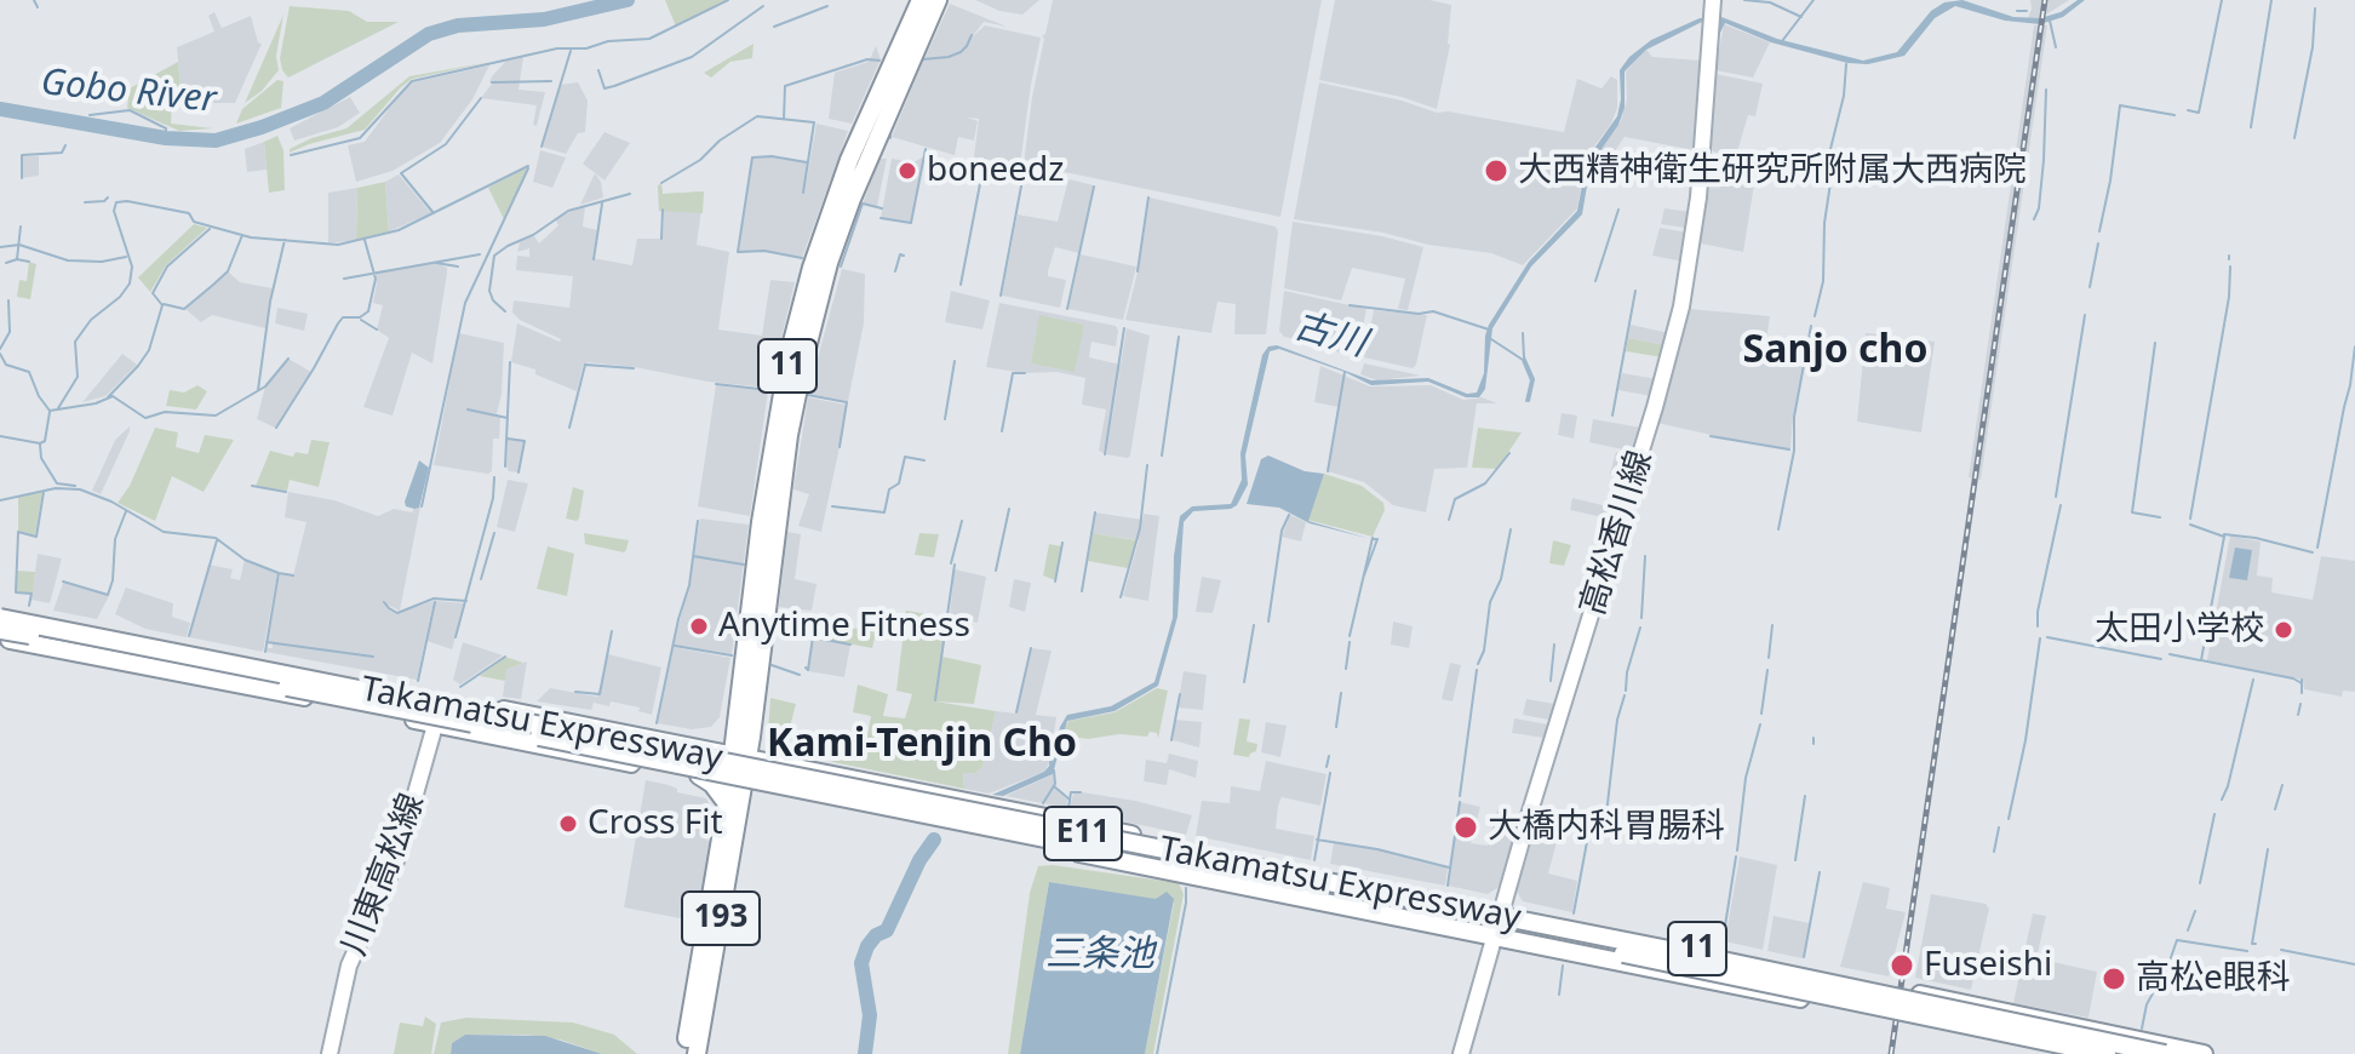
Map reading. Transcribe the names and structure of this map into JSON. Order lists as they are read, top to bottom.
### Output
{
  "streets": {
    "highway": [
      "11",
      "Takamatsu Expressway",
      "E11",
      "193"
    ],
    "main road": ["高松香川線", "川東高松線"]
  },
  "crossings": [
    ["11", "高松香川線"],
    ["11", "Takamatsu Expressway"],
    ["11", "川東高松線"],
    ["11", "193"]
  ],
  "districts": ["Sanjo cho", "Kami-Tenjin Cho"],
  "water": ["Gobo River", "古川", "三条池"],
  "places": [
    "boneedz",
    "大西精神衛生研究所附属大西病院",
    "Anytime Fitness",
    "太田小学校",
    "Cross Fit",
    "大橋内科胃腸科",
    "Fuseishi",
    "高松e眼科"
  ]
}
